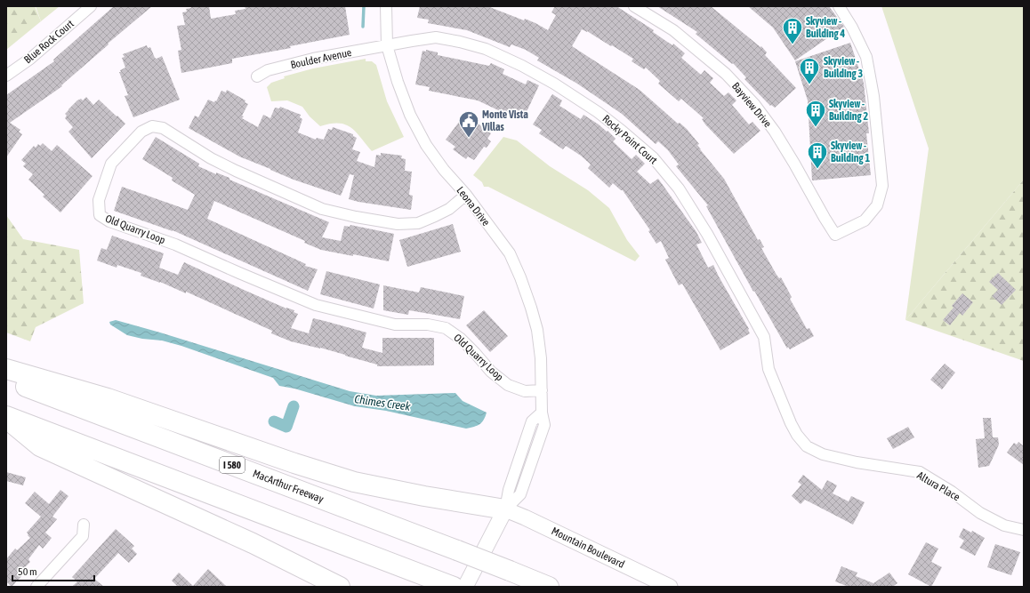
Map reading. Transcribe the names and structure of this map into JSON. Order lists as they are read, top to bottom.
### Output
{
  "streets": {
    "highway": ["I 580", "MacArthur Freeway"],
    "main road": ["Mountain Boulevard"],
    "street": [
      "Blue Rock Court",
      "Boulder Avenue",
      "Bayview Drive",
      "Rocky Point Court",
      "Leona Drive",
      "Old Quarry Loop",
      "Altura Place"
    ]
  },
  "crossings": [
    ["Boulder Avenue", "Rocky Point Court"],
    ["Boulder Avenue", "Leona Drive"],
    ["Rocky Point Court", "Leona Drive"],
    ["Rocky Point Court", "Altura Place"],
    ["Leona Drive", "Old Quarry Loop"],
    ["Leona Drive", "Mountain Boulevard"]
  ],
  "water": ["Chimes Creek"],
  "places": {
    "building": [
      "Skyview - Building 4",
      "Skyview - Building 3",
      "Skyview - Building 2",
      "Skyview - Building 1"
    ],
    "public building": ["Monte Vista Villas"]
  },
  "scale_bar": "50 m"
}
